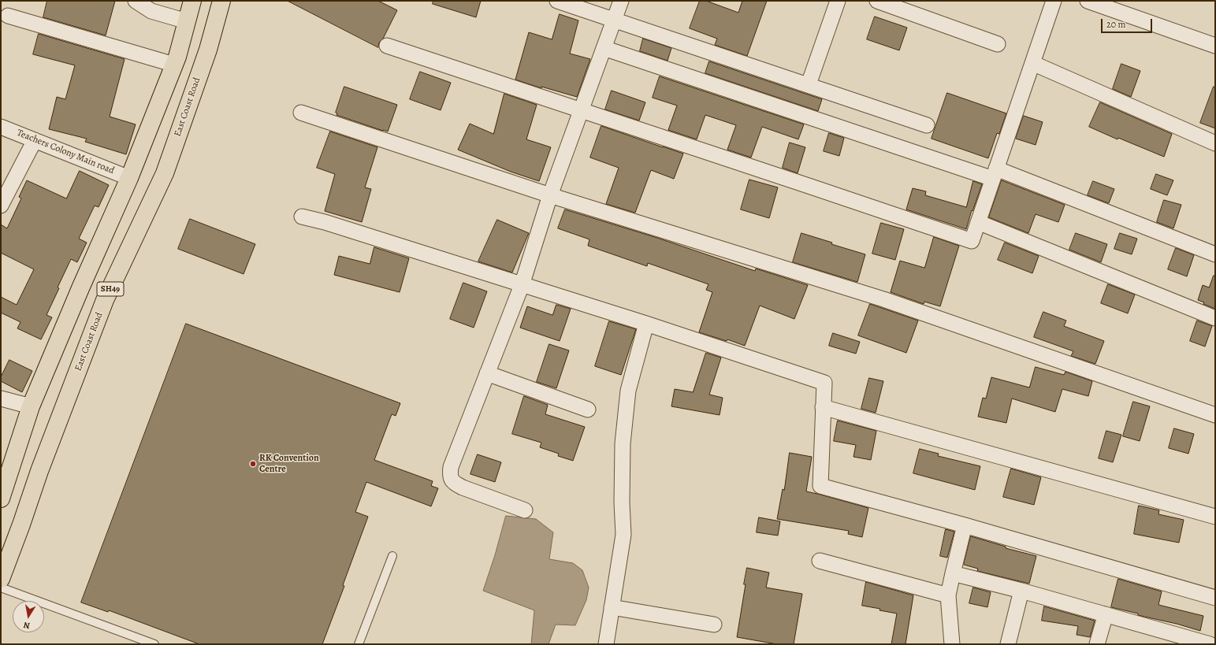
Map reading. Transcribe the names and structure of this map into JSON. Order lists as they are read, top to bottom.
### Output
{
  "streets": {
    "main road": ["East Coast Road", "SH49"],
    "street": ["Teachers Colony Main road"]
  },
  "crossings": [
    ["Teachers Colony Main road", "SH49"]
  ],
  "places": ["RK Convention Centre"],
  "scale_bar": "20 m",
  "north": "bottom"
}
